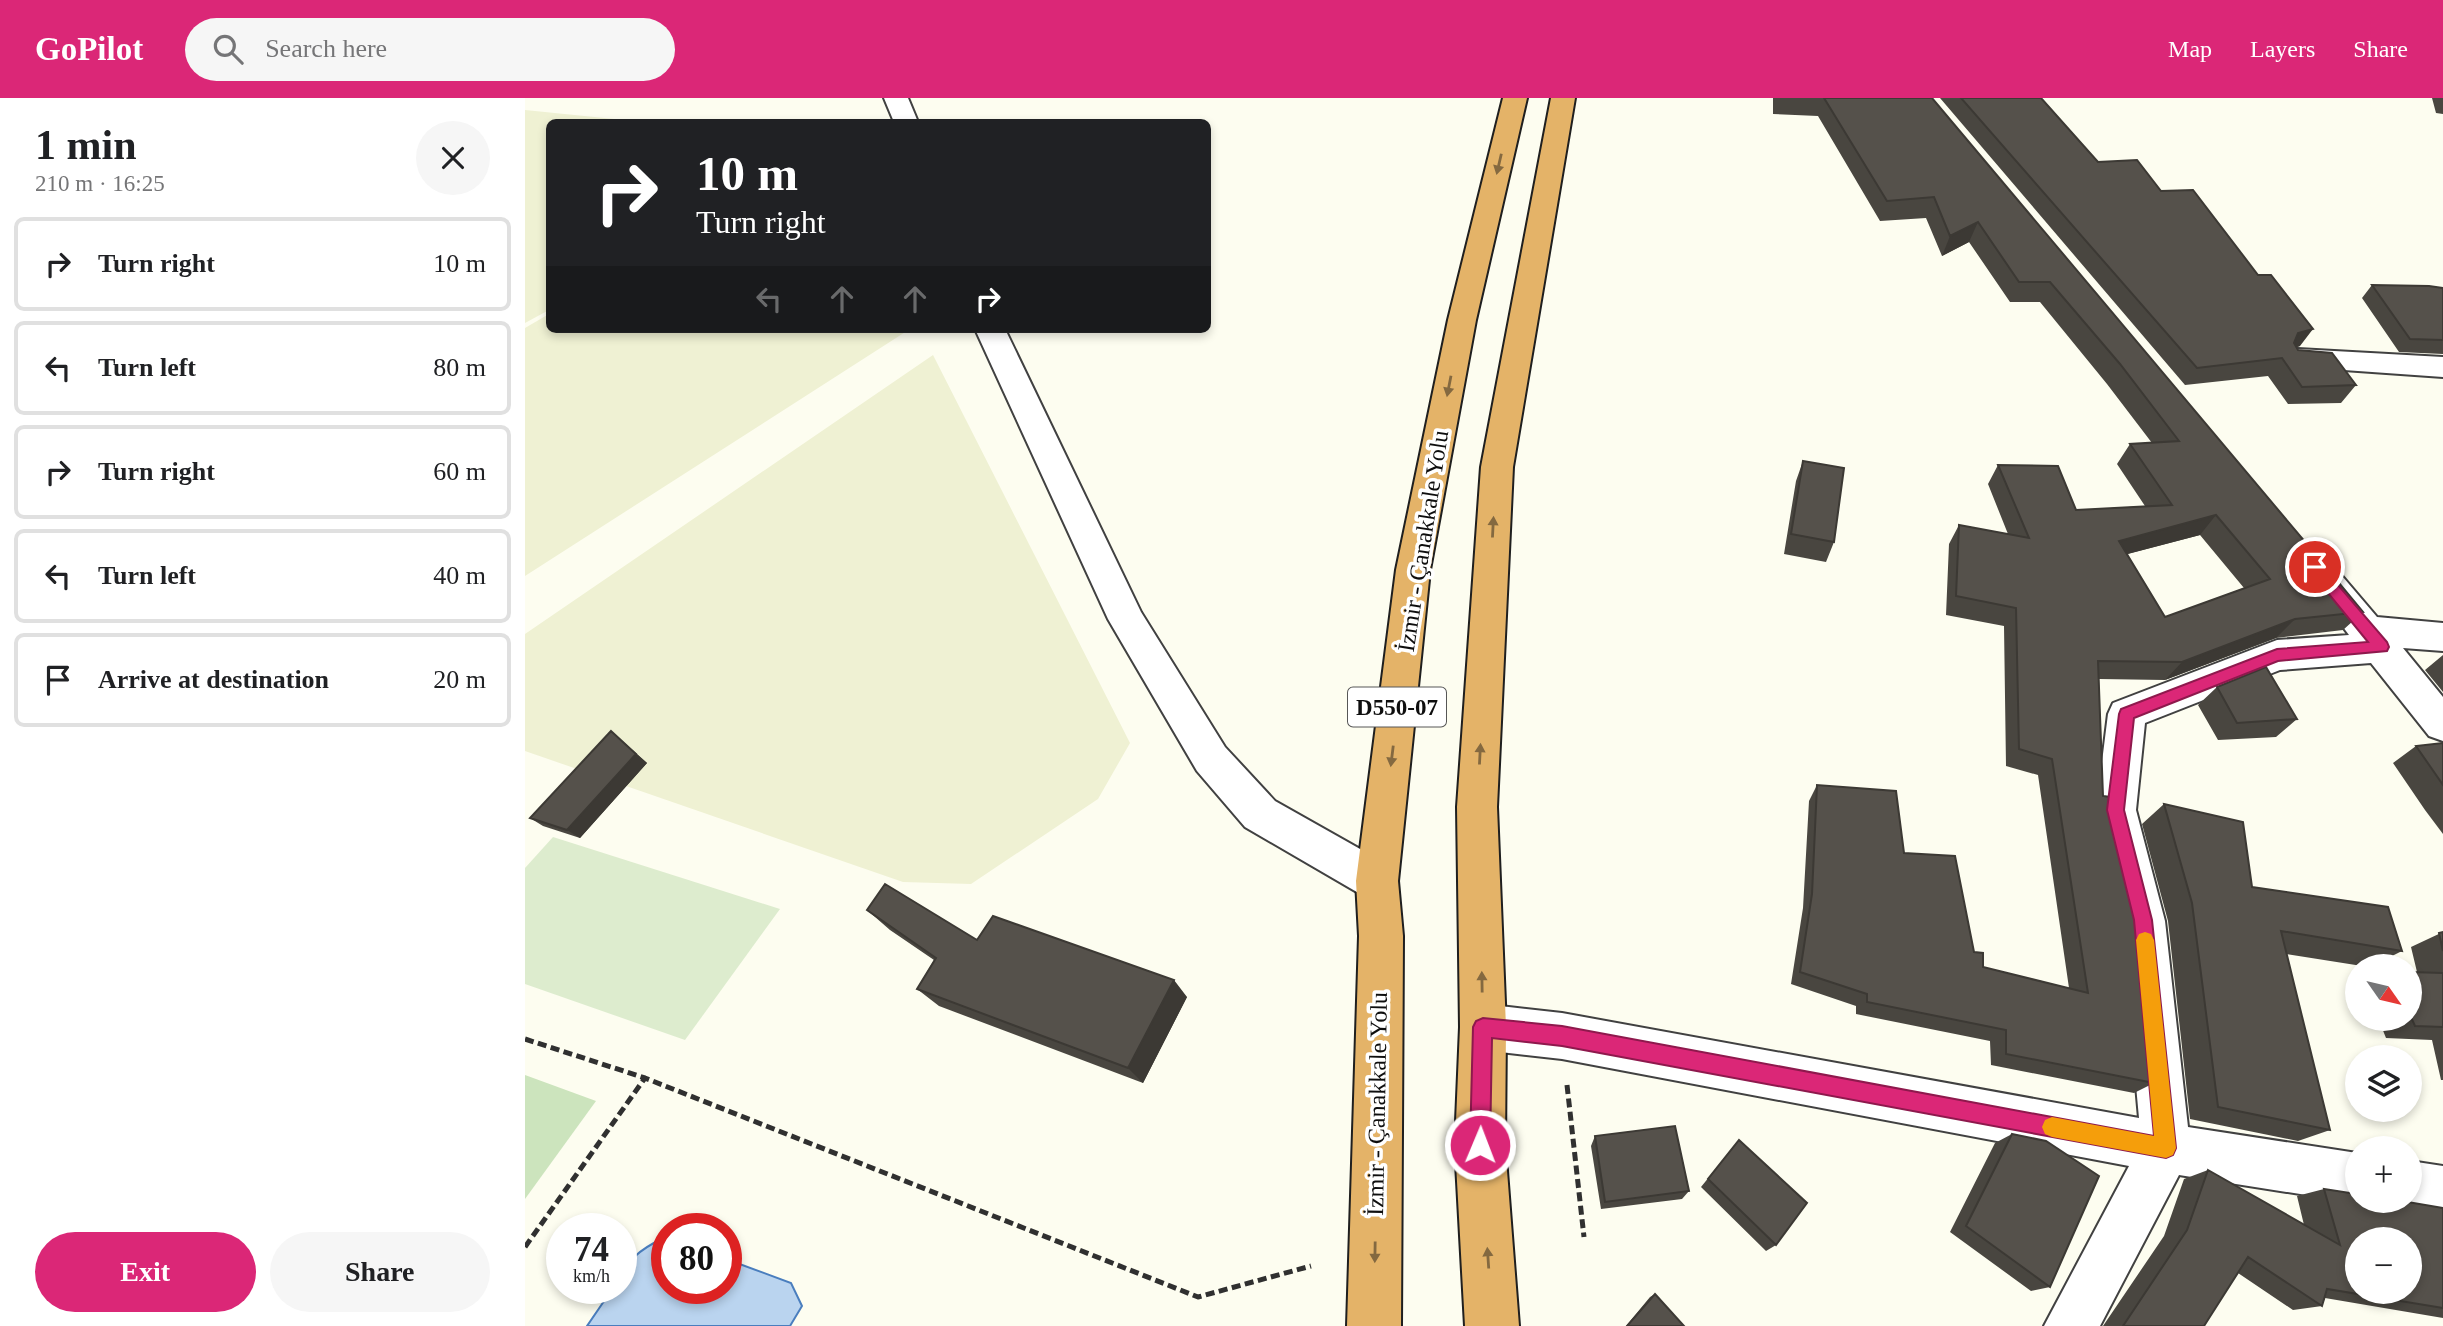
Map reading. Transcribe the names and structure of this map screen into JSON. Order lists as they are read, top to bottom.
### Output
{
  "streets": {
    "highway": ["İzmir - Çanakkale Yolu", "D550-07"]
  },
  "north": "bottom right",
  "page": {
    "header": "GoPilot",
    "search": "Search here",
    "nav": ["Map", "Layers", "Share"],
    "heading": ["1 min", "210 m · 16:25"],
    "turn": ["10 m", "Turn right"],
    "list": [
      {
        "name": "Turn right",
        "value": "10 m"
      },
      {
        "name": "Turn left",
        "value": "80 m"
      },
      {
        "name": "Turn right",
        "value": "60 m"
      },
      {
        "name": "Turn left",
        "value": "40 m"
      },
      {
        "name": "Arrive at destination",
        "value": "20 m"
      }
    ],
    "map_buttons": ["+", "−"],
    "speed": "74 km/h",
    "limit": "80",
    "buttons": ["Exit", "Share"]
  }
}
